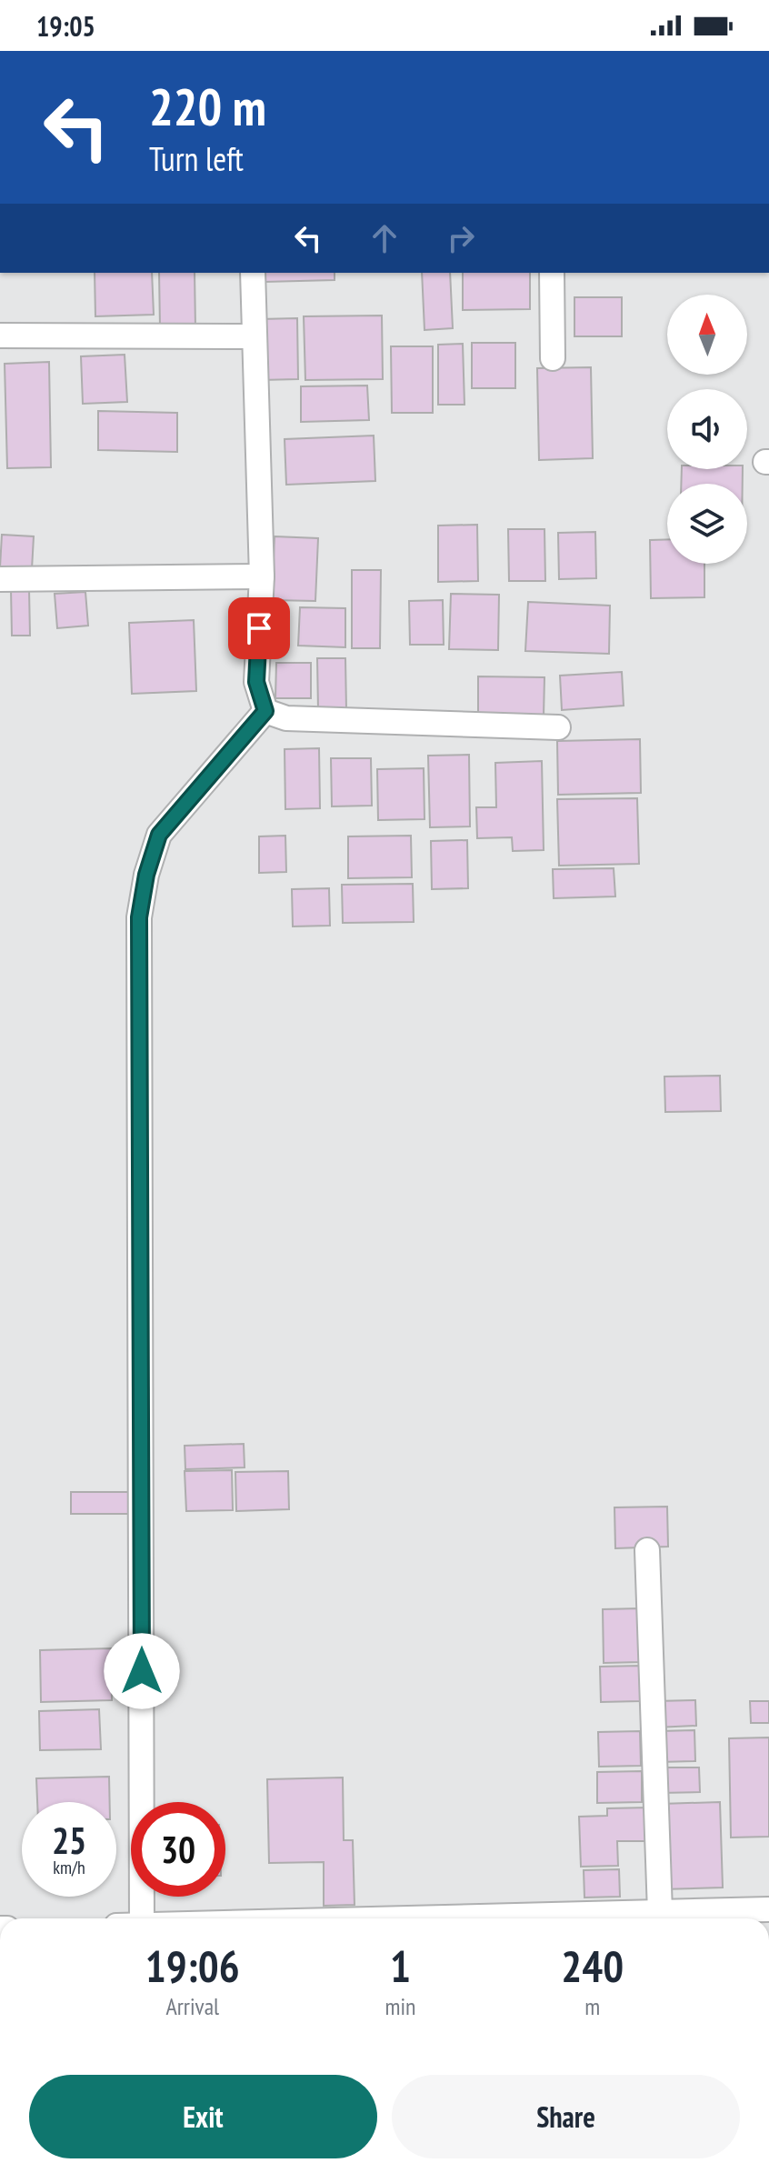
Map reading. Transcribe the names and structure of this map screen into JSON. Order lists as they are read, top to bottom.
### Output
{
  "north": "top",
  "page": {
    "status": "19:05",
    "turn": ["220 m", "Turn left"],
    "speed": "25 km/h",
    "limit": "30",
    "eta": [
      "19:06",
      "Arrival",
      "1",
      "min",
      "240",
      "m"
    ],
    "buttons": ["Exit", "Share"]
  }
}
